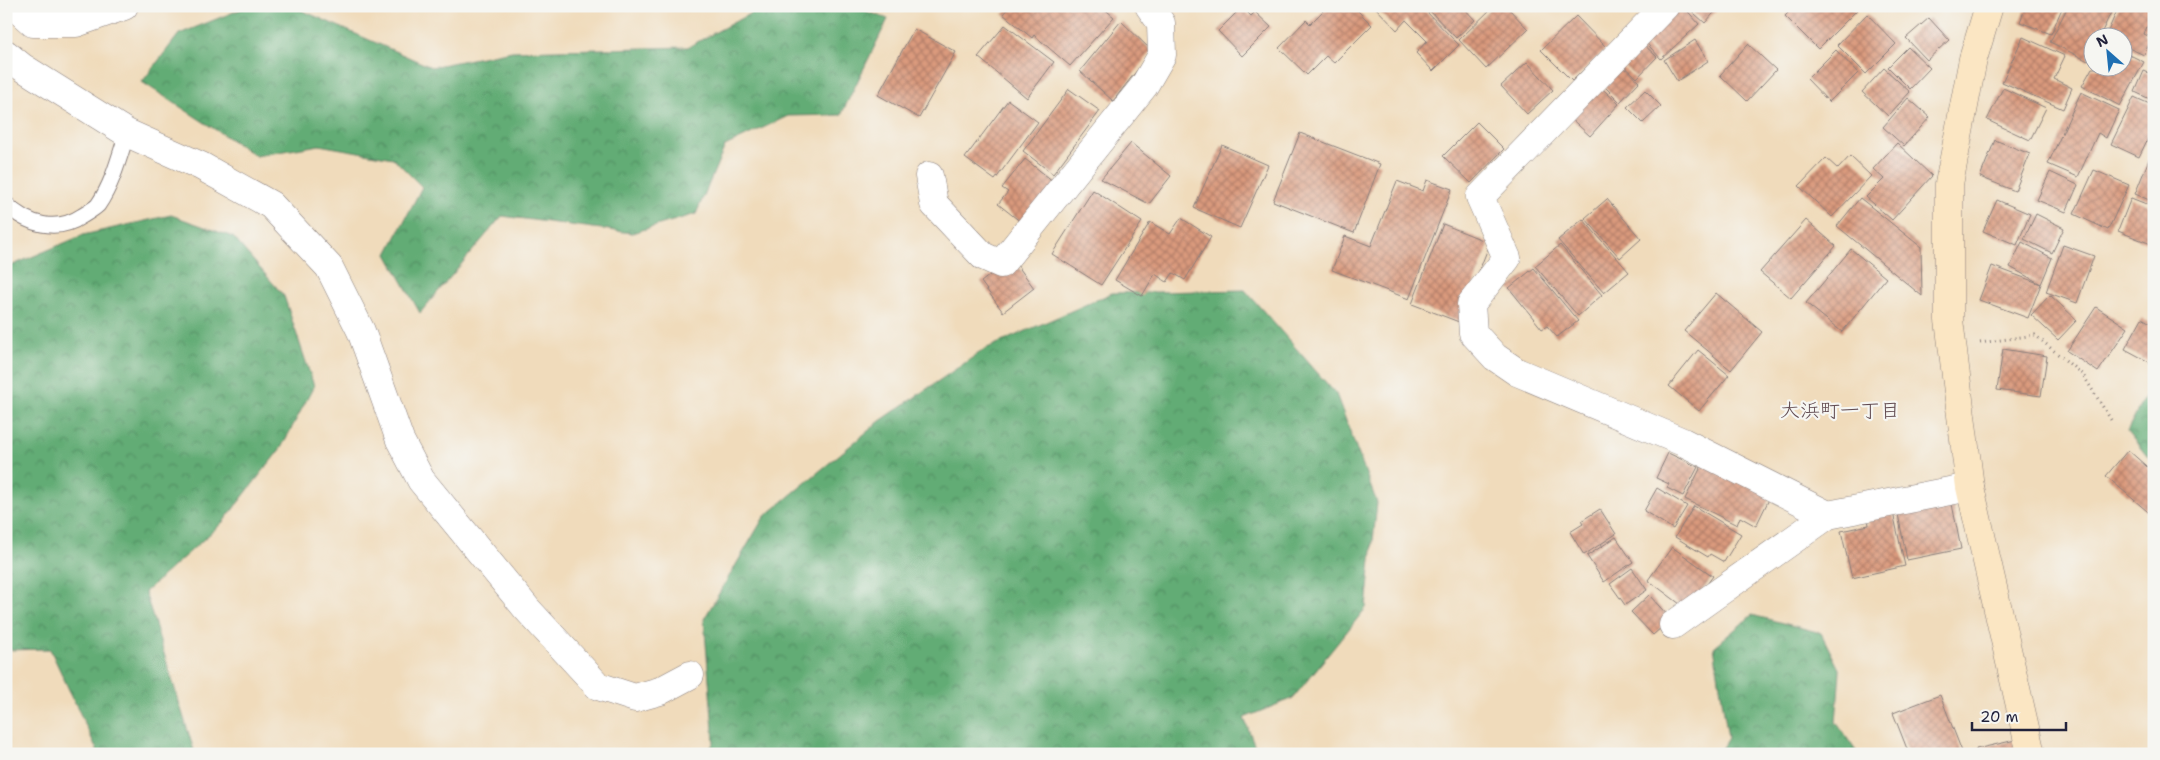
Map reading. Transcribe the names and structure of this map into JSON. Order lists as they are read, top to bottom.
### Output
{
  "districts": ["大浜町一丁目"],
  "scale_bar": "20 m",
  "north": "top left"
}
